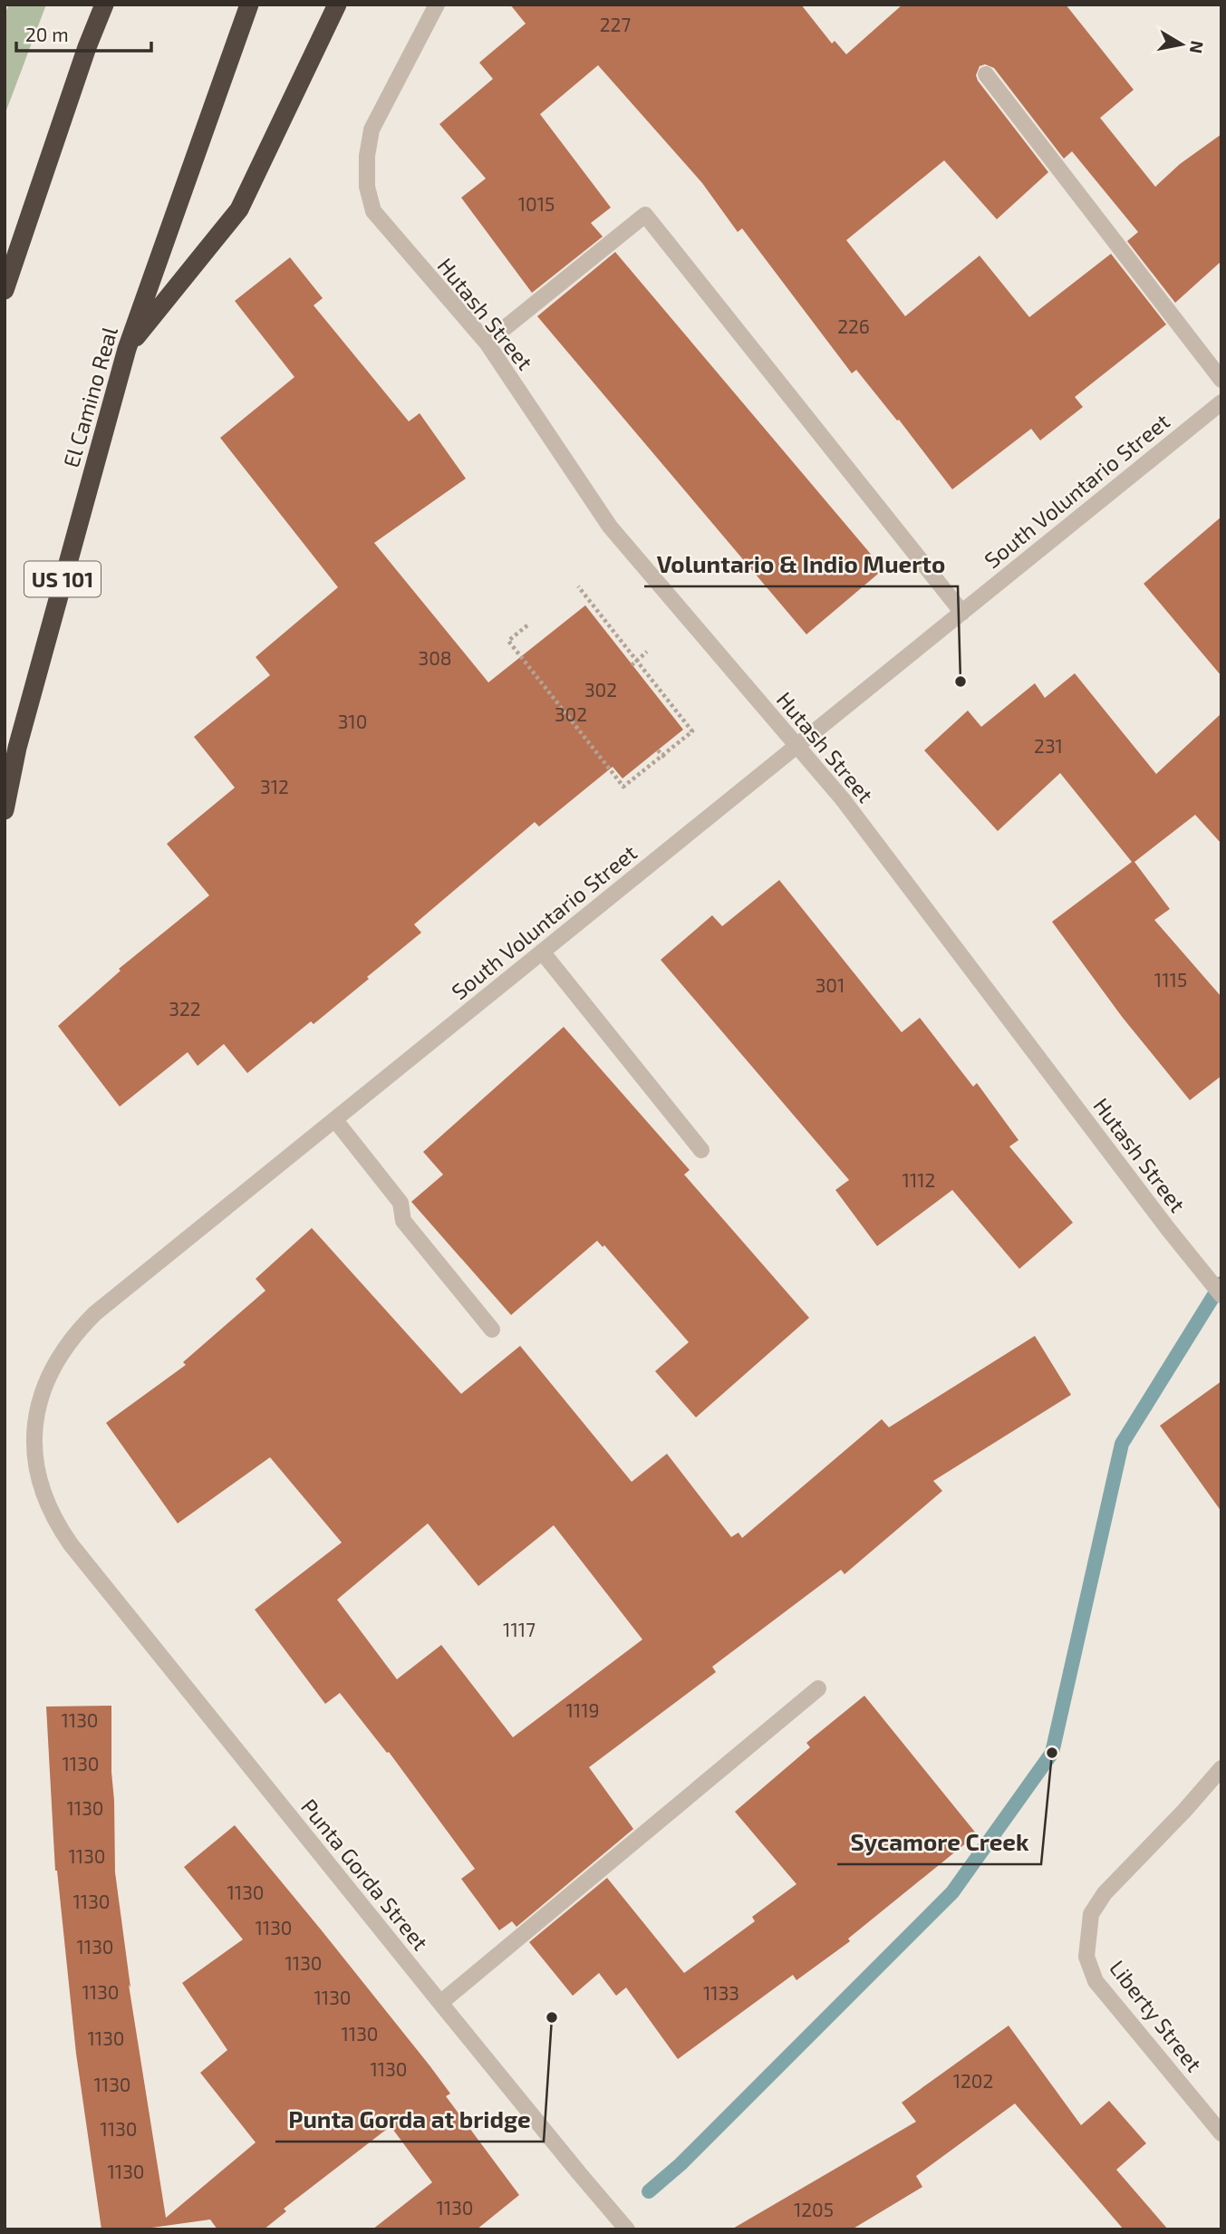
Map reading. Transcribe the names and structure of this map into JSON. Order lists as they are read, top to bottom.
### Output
{
  "streets": {
    "highway": ["El Camino Real", "US 101"],
    "street": [
      "Hutash Street",
      "South Voluntario Street",
      "Punta Gorda Street",
      "Liberty Street"
    ]
  },
  "crossings": [
    ["Hutash Street", "South Voluntario Street"],
    ["South Voluntario Street", "Punta Gorda Street"]
  ],
  "places": ["Voluntario & Indio Muerto", "Sycamore Creek", "Punta Gorda at bridge"],
  "house_numbers": [
    "227",
    "1015",
    "226",
    "308",
    "302",
    "302",
    "310",
    "231",
    "312",
    "1115",
    "301",
    "322",
    "1112",
    "1117",
    "1119",
    "1130",
    "1130",
    "1130",
    "1130",
    "1130",
    "1130",
    "1130",
    "1130",
    "1130",
    "1130",
    "1133",
    "1130",
    "1130",
    "1130",
    "1130",
    "1202",
    "1130",
    "1130",
    "1130",
    "1130",
    "1205"
  ],
  "scale_bar": "20 m",
  "north": "right"
}
